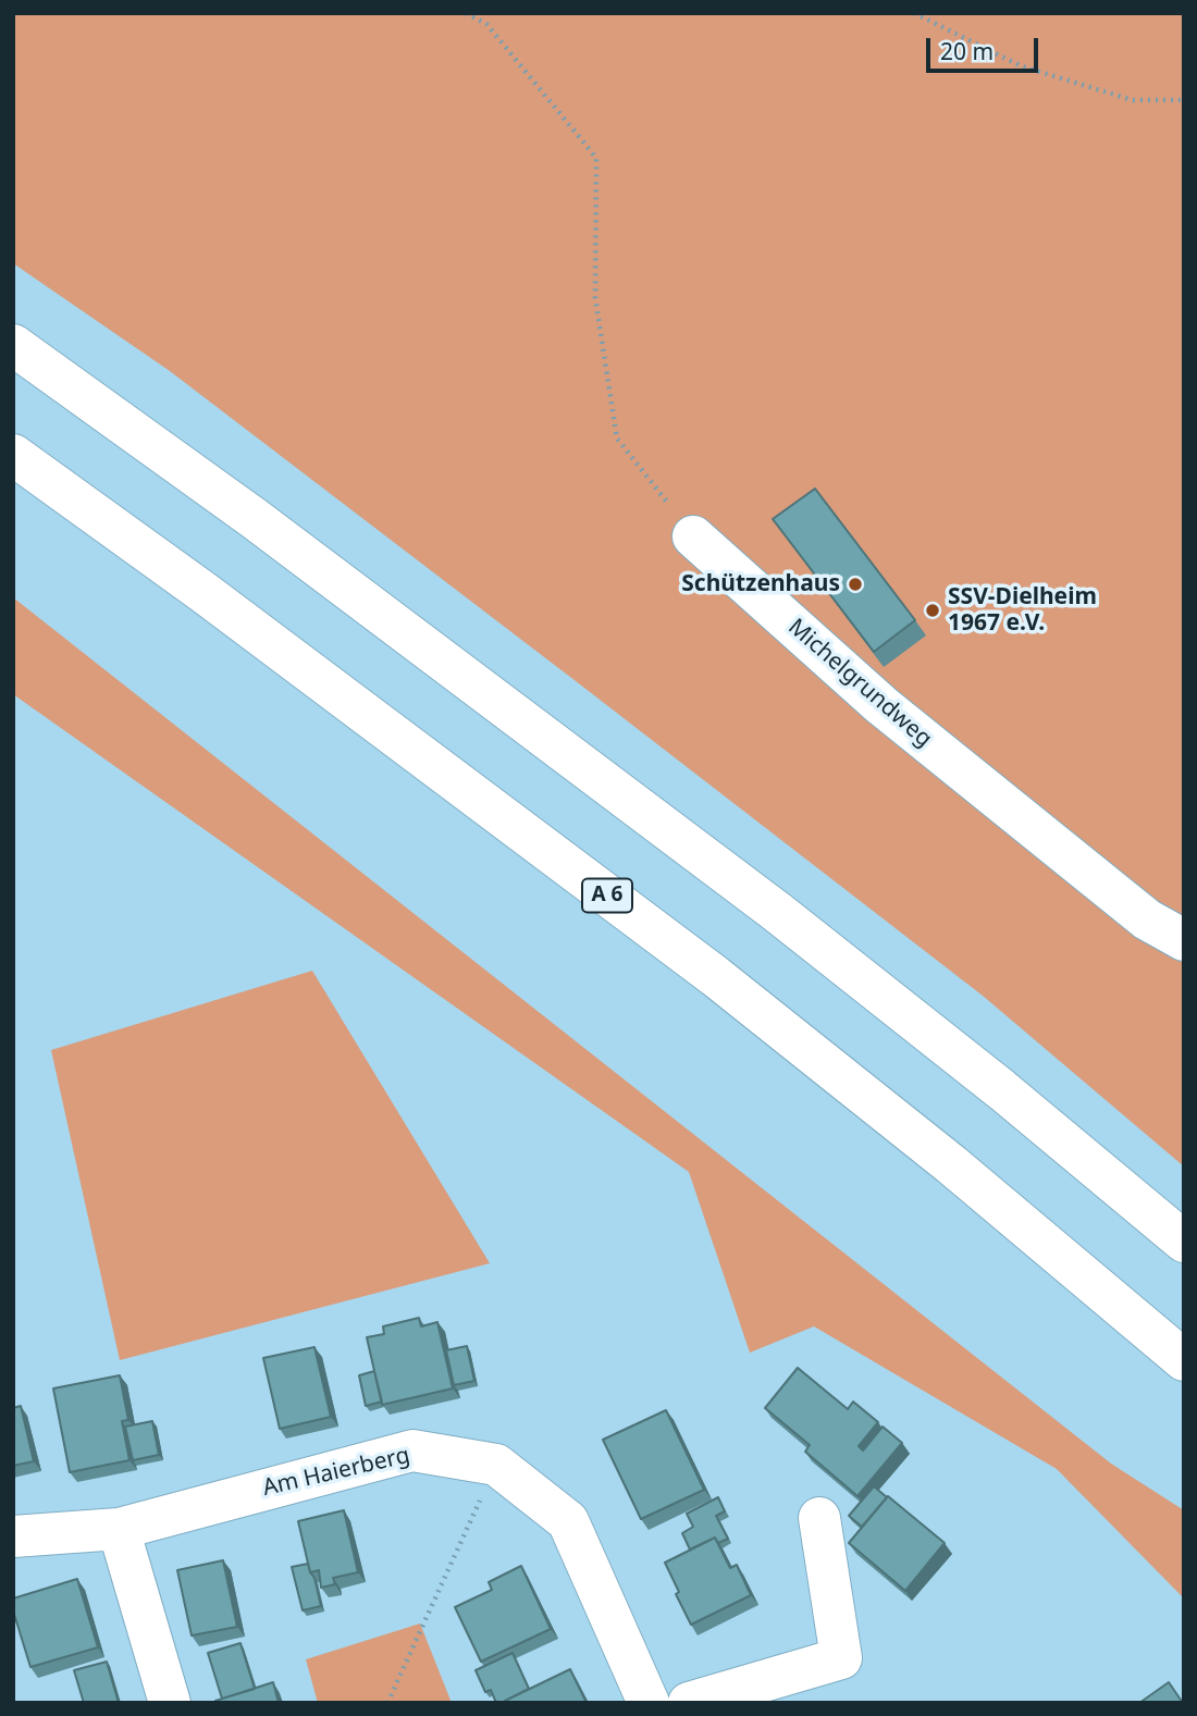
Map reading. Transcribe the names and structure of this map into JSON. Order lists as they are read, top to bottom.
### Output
{
  "streets": {
    "main road": ["Michelgrundweg", "A 6", "Am Haierberg"]
  },
  "places": ["Schützenhaus", "SSV-Dielheim 1967 e.V."],
  "scale_bar": "20 m"
}
